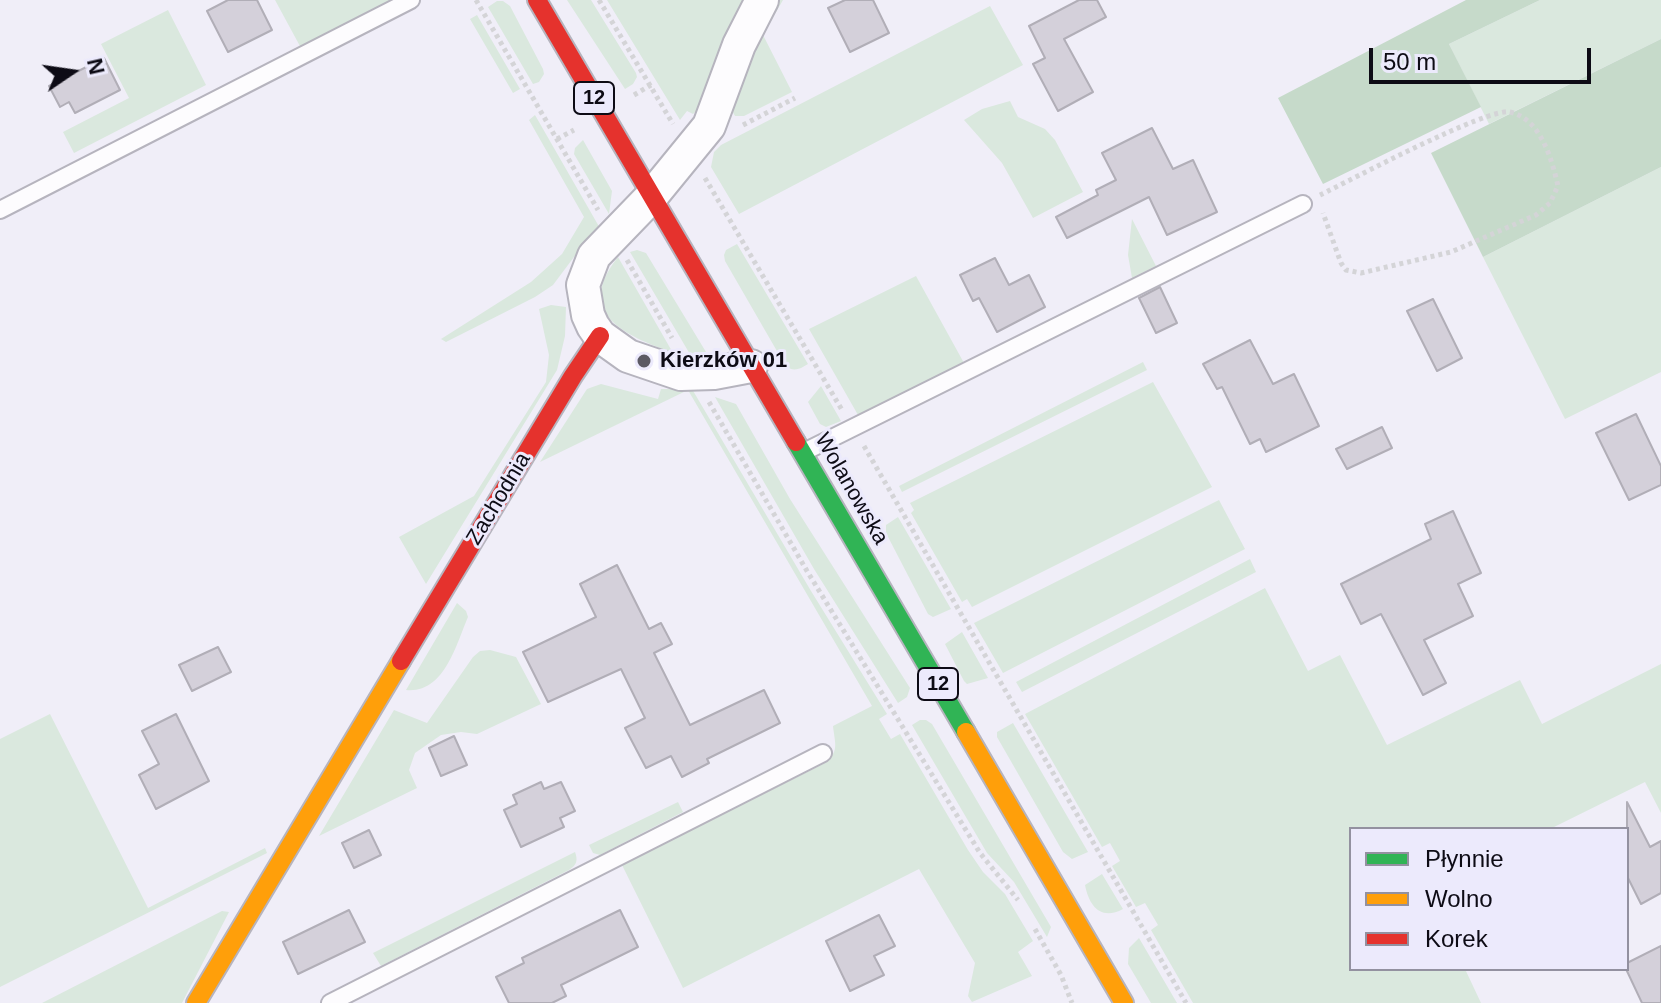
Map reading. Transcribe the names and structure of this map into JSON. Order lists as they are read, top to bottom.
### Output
{
  "streets": {
    "main road": ["12", "Wolanowska", "Zachodnia"]
  },
  "places": ["Kierzków 01"],
  "legend": ["Płynnie", "Wolno", "Korek"],
  "scale_bar": "50 m",
  "north": "right"
}
